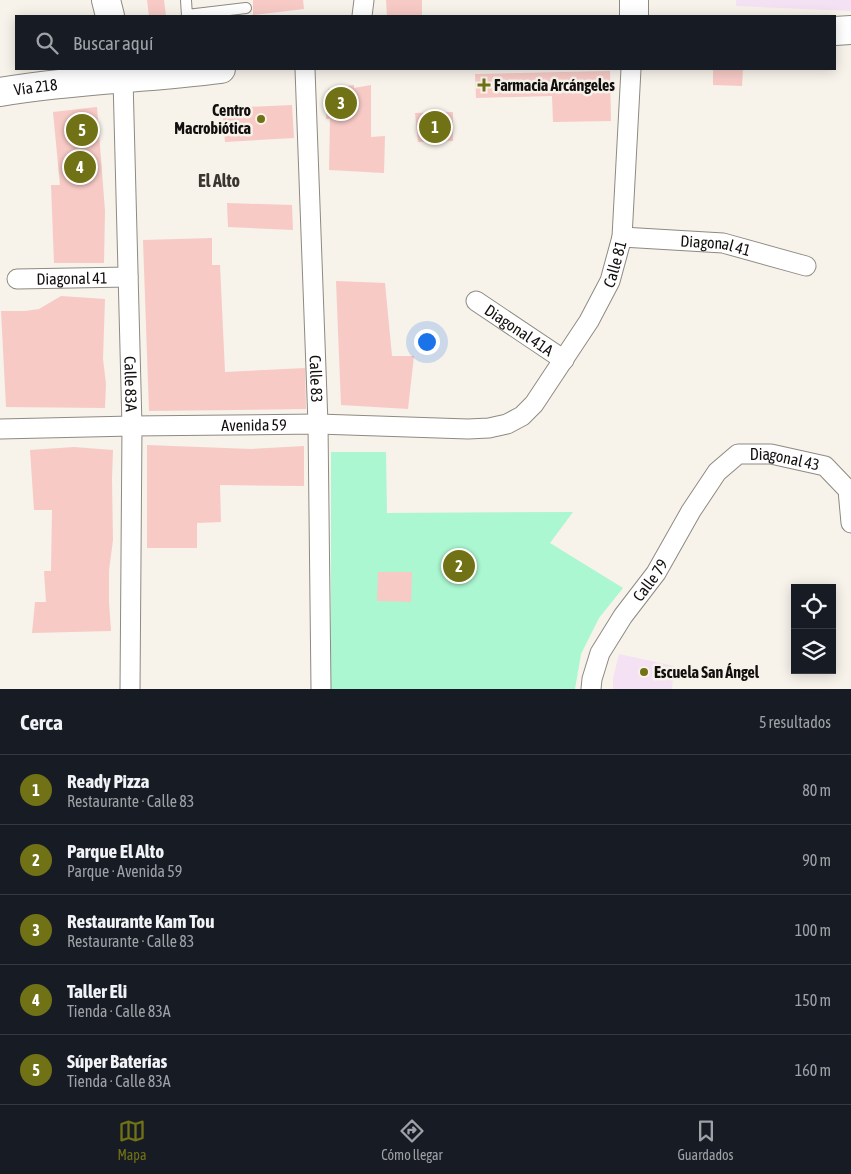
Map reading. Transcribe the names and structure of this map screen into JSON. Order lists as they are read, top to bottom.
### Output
{
  "streets": {
    "main road": ["Vía 218"],
    "street": [
      "Diagonal 41",
      "Calle 81",
      "Diagonal 41A",
      "Calle 83",
      "Calle 83A",
      "Avenida 59",
      "Diagonal 43",
      "Calle 79"
    ]
  },
  "crossings": [
    ["Vía 218", "Calle 83A"],
    ["Diagonal 41", "Calle 81"],
    ["Diagonal 41", "Calle 83A"],
    ["Calle 81", "Diagonal 41A"],
    ["Calle 81", "Avenida 59"],
    ["Calle 83", "Avenida 59"],
    ["Calle 83A", "Avenida 59"],
    ["Diagonal 43", "Calle 79"]
  ],
  "districts": ["El Alto"],
  "places": {
    "health": ["Farmacia Arcángeles"],
    "other": ["Centro Macrobiótica", "Escuela San Ángel"]
  },
  "page": {
    "search": "Buscar aquí",
    "pins": [
      "3",
      "1",
      "5",
      "4",
      "2"
    ],
    "heading": ["Cerca", "5 resultados"],
    "list": [
      {
        "mark": "1",
        "name": "Ready Pizza",
        "note": "Restaurante · Calle 83",
        "value": "80 m"
      },
      {
        "mark": "2",
        "name": "Parque El Alto",
        "note": "Parque · Avenida 59",
        "value": "90 m"
      },
      {
        "mark": "3",
        "name": "Restaurante Kam Tou",
        "note": "Restaurante · Calle 83",
        "value": "100 m"
      },
      {
        "mark": "4",
        "name": "Taller Eli",
        "note": "Tienda · Calle 83A",
        "value": "150 m"
      },
      {
        "mark": "5",
        "name": "Súper Baterías",
        "note": "Tienda · Calle 83A",
        "value": "160 m"
      }
    ],
    "nav": ["Mapa", "Cómo llegar", "Guardados"]
  }
}
